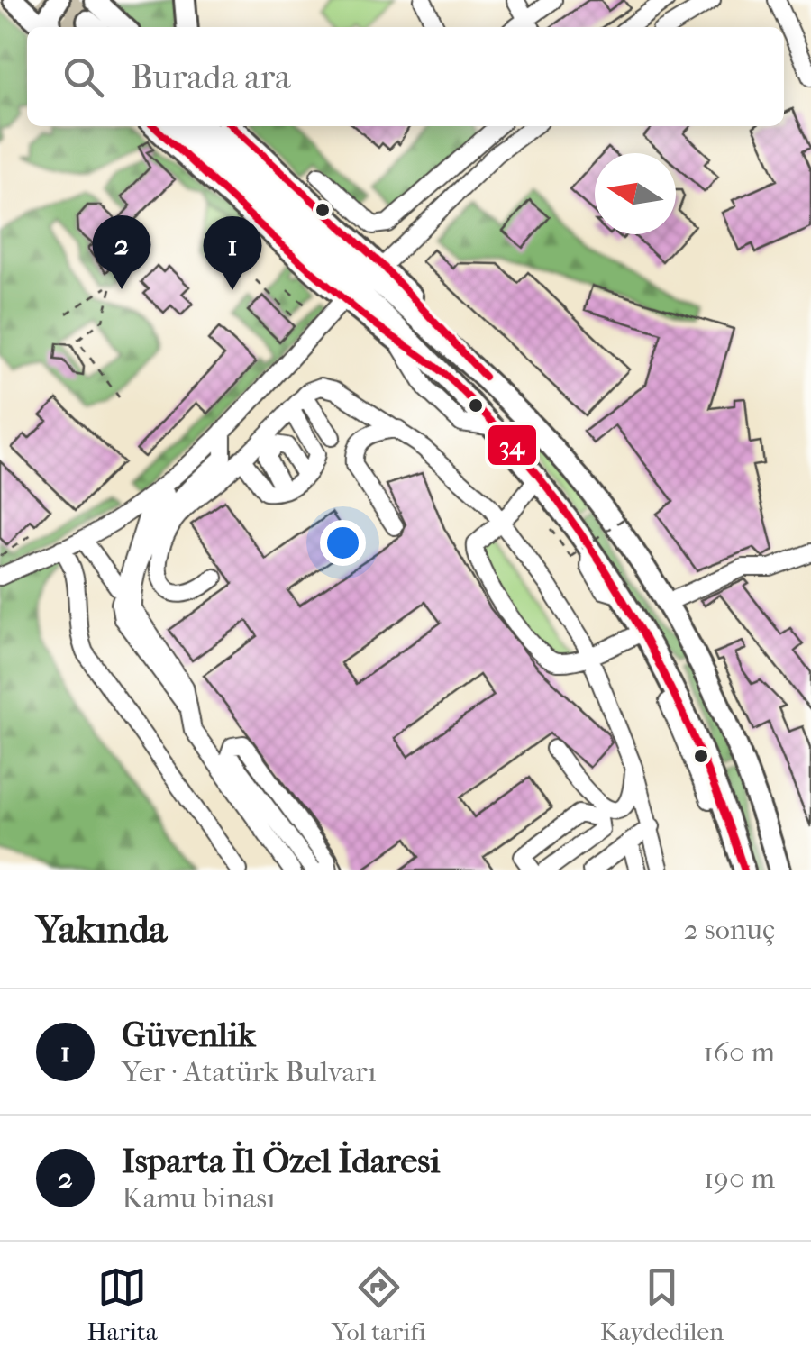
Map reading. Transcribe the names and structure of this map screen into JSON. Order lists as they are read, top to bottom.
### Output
{
  "lines": ["transit line 34"],
  "north": "left",
  "page": {
    "search": "Burada ara",
    "pins": ["2", "1"],
    "heading": ["Yakında", "2 sonuç"],
    "list": [
      {
        "mark": "1",
        "name": "Güvenlik",
        "note": "Yer · Atatürk Bulvarı",
        "value": "160 m"
      },
      {
        "mark": "2",
        "name": "Isparta İl Özel İdaresi",
        "note": "Kamu binası",
        "value": "190 m"
      }
    ],
    "nav": ["Harita", "Yol tarifi", "Kaydedilen"]
  }
}
